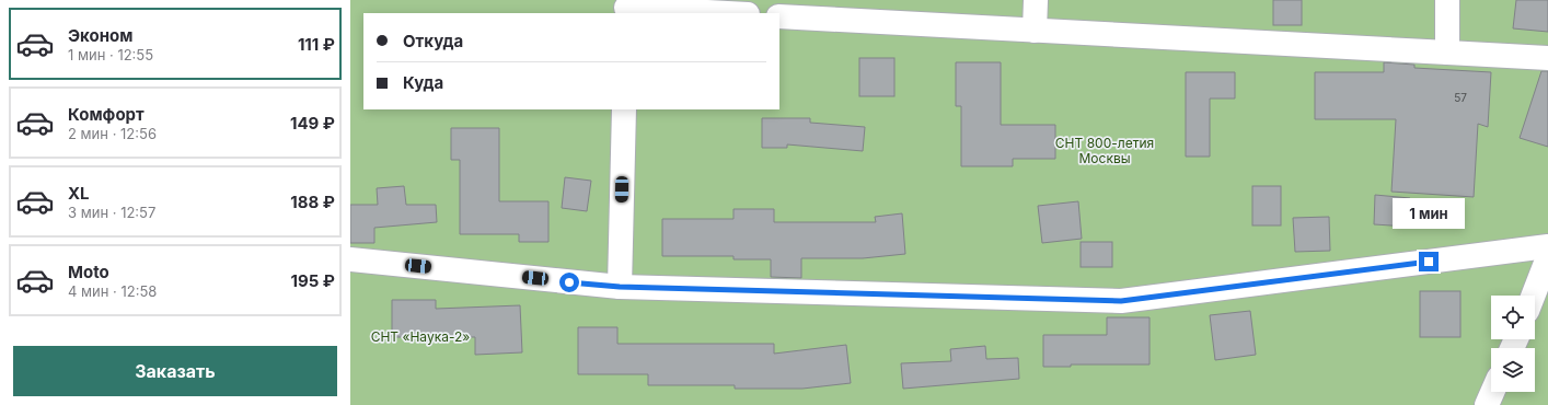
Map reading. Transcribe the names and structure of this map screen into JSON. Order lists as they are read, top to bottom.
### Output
{
  "parks": ["СНТ 800-летия Москвы", "СНТ «Наука-2»"],
  "house_numbers": ["57"],
  "page": {
    "list": [
      {
        "name": "Эконом",
        "note": "1 мин · 12:55",
        "value": "111 ₽"
      },
      {
        "name": "Комфорт",
        "note": "2 мин · 12:56",
        "value": "149 ₽"
      },
      {
        "name": "XL",
        "note": "3 мин · 12:57",
        "value": "188 ₽"
      },
      {
        "name": "Moto",
        "note": "4 мин · 12:58",
        "value": "195 ₽"
      }
    ],
    "banner": ["Откуда", "Куда"],
    "bubble": "1 мин",
    "buttons": "Заказать"
  }
}
